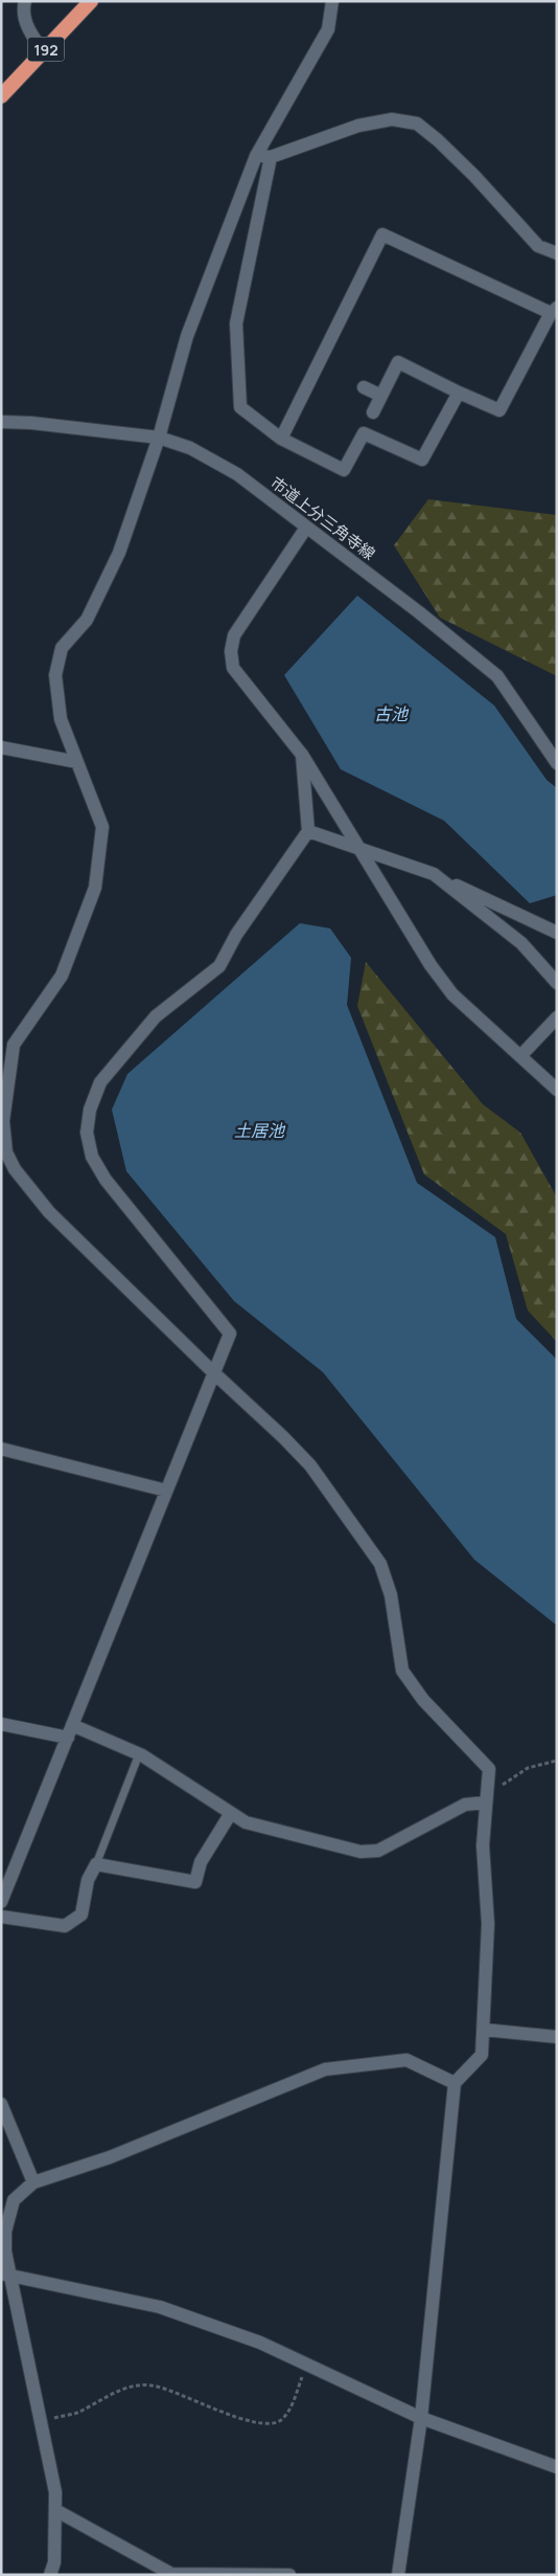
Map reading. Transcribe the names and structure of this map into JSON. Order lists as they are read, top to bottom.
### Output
{
  "streets": {
    "highway": ["192"],
    "street": ["市道上分三角寺線"]
  },
  "water": ["古池", "土居池"]
}
